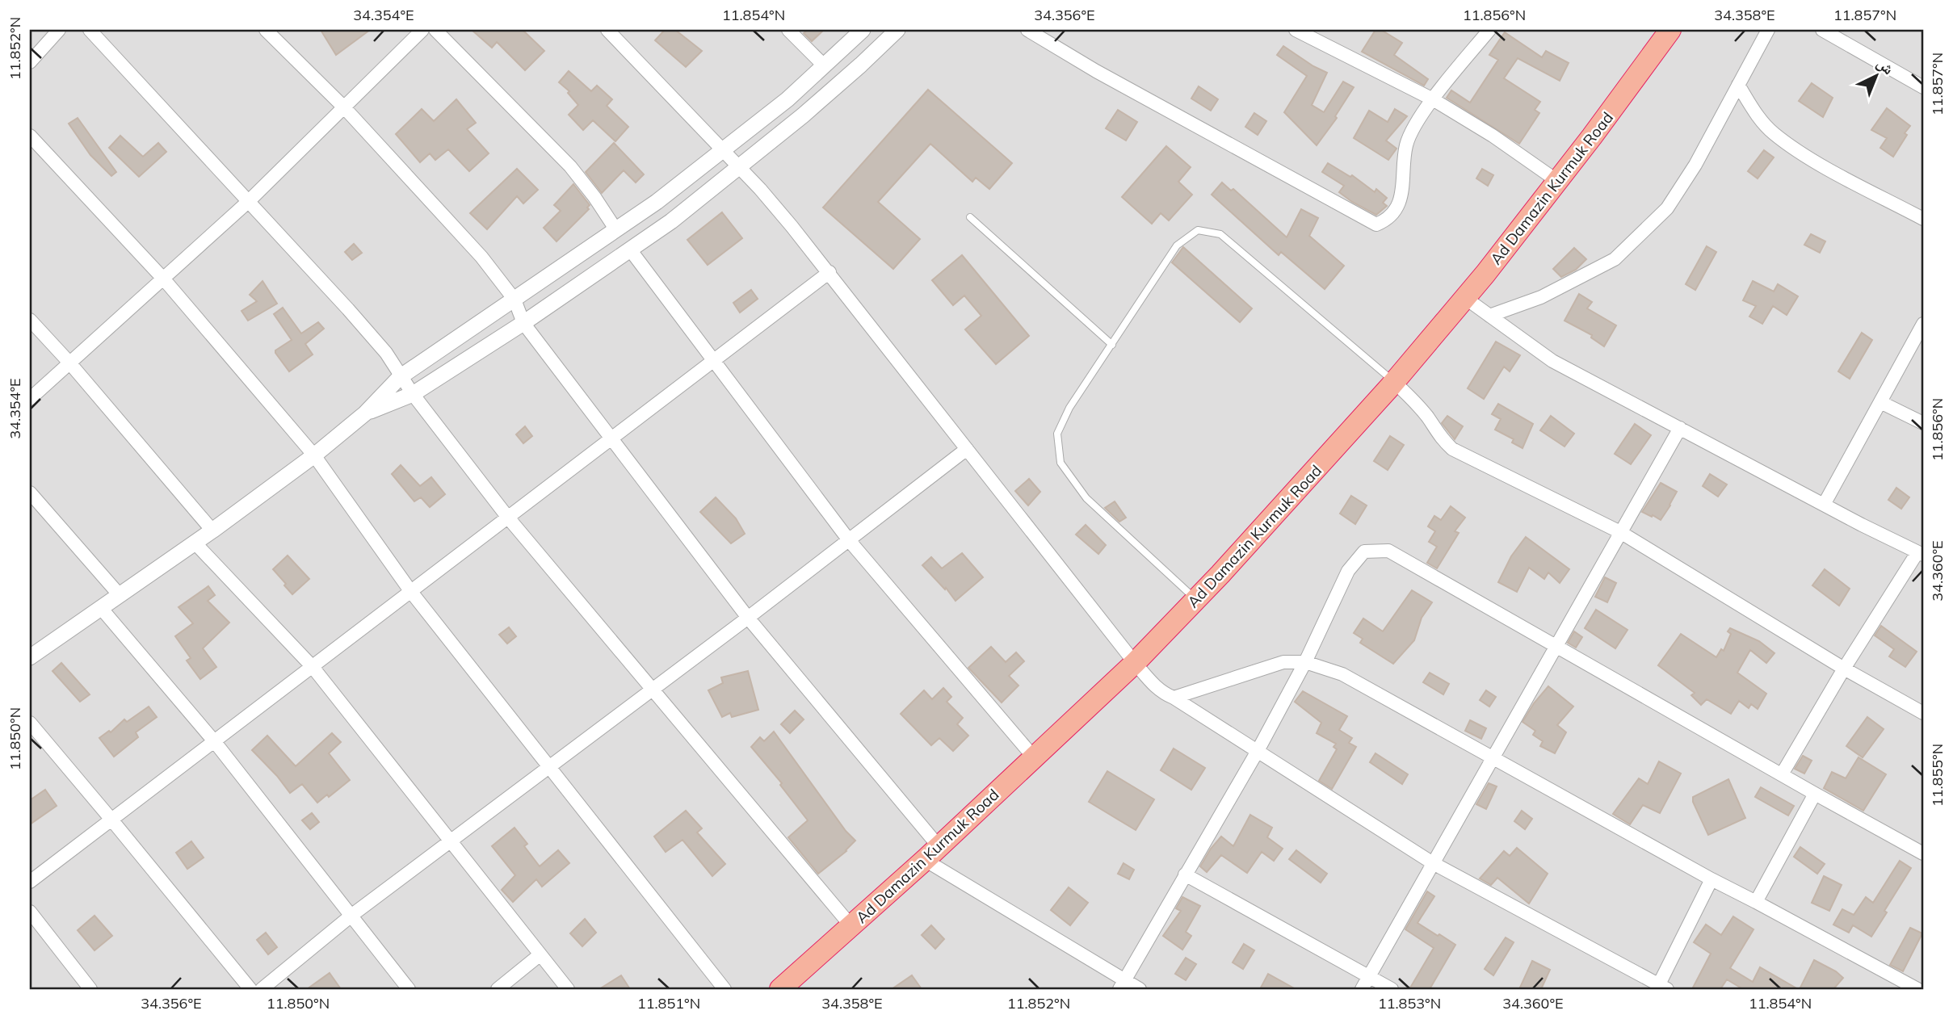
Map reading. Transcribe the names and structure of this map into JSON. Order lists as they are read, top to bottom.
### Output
{
  "streets": {
    "highway": ["Ad Damazin Kurmuk Road"]
  },
  "north": "top right",
  "coordinates": [
    "34.354°E",
    "11.854°N",
    "34.356°E",
    "11.856°N",
    "34.358°E",
    "11.857°N",
    "11.852°N",
    "34.360°E",
    "11.850°N",
    "11.855°N",
    "11.851°N",
    "11.853°N"
  ]
}
